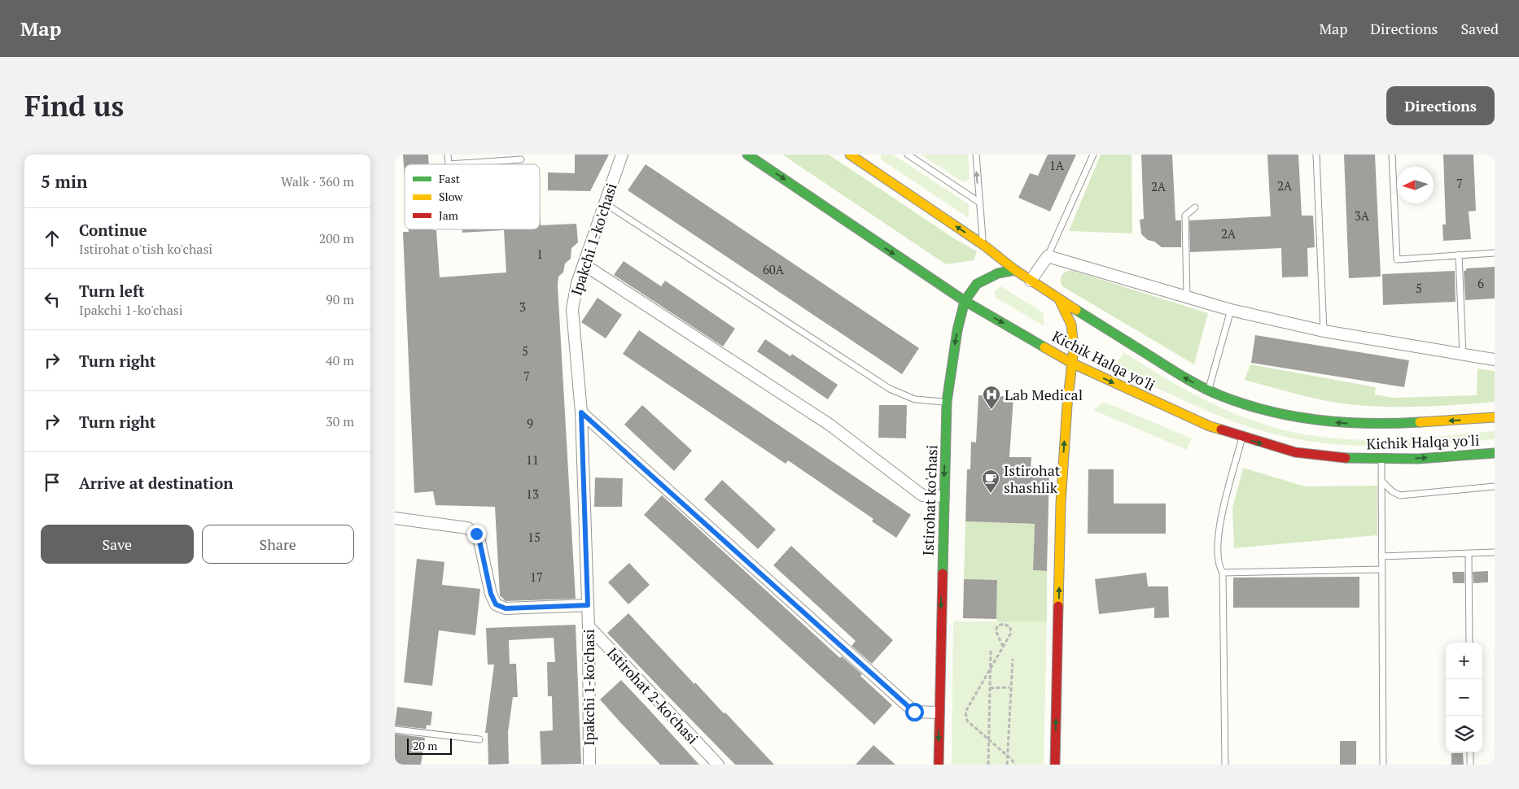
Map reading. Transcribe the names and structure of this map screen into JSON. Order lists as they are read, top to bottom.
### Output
{
  "streets": {
    "main road": ["Kichik Halqa yo'li", "Istirohat ko'chasi"],
    "street": ["Ipakchi 1-ko'chasi", "Istirohat 2-ko'chasi"]
  },
  "crossings": [
    ["Ipakchi 1-ko'chasi", "Istirohat 2-ko'chasi"],
    ["Kichik Halqa yo'li", "Istirohat ko'chasi"]
  ],
  "one_way": ["Istirohat ko'chasi"],
  "places": {
    "hospital": ["Lab Medical"],
    "cafe": ["Istirohat shashlik"]
  },
  "house_numbers": [
    "1А",
    "7",
    "2А",
    "2А",
    "3А",
    "2А",
    "1",
    "60А",
    "6",
    "5",
    "3",
    "5",
    "7",
    "9",
    "11",
    "13",
    "15",
    "17"
  ],
  "legend": ["Fast", "Slow", "Jam"],
  "scale_bar": "20 m",
  "north": "left",
  "page": {
    "header": "Map",
    "nav": ["Map", "Directions", "Saved"],
    "buttons": [
      "Directions",
      ["Save", "Share"]
    ],
    "title": "Find us",
    "heading": ["5 min", "Walk · 360 m"],
    "list": [
      ["Continue", "Istirohat o'tish ko'chasi", "200 m"],
      ["Turn left", "Ipakchi 1-ko'chasi", "90 m"],
      ["Turn right", "40 m"],
      ["Turn right", "30 m"],
      "Arrive at destination"
    ],
    "map_buttons": ["+", "−"],
    "scale": "20 m"
  }
}
